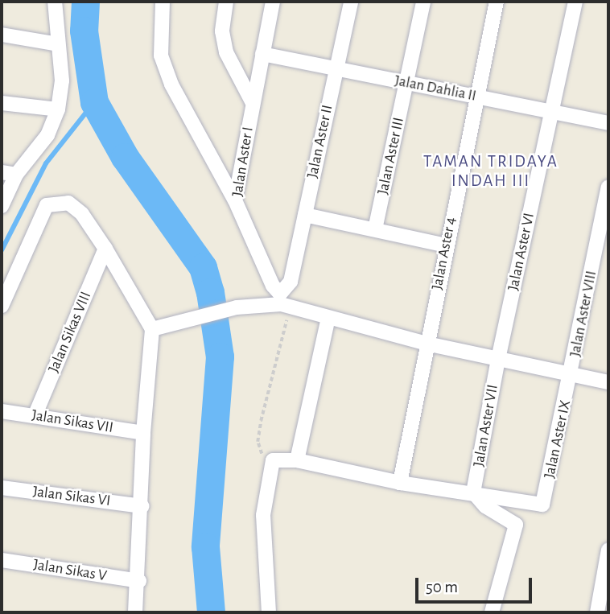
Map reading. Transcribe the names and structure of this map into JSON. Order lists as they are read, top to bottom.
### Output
{
  "streets": {
    "street": [
      "Jalan Dahlia II",
      "Jalan Aster II",
      "Jalan Aster III",
      "Jalan Aster I",
      "Jalan Aster VI",
      "Jalan Aster 4",
      "Jalan Aster VIII",
      "Jalan Sikas VIII",
      "Jalan Sikas VII",
      "Jalan Aster VII",
      "Jalan Aster IX",
      "Jalan Sikas VI",
      "Jalan Sikas V"
    ]
  },
  "crossings": [
    ["Jalan Dahlia II", "Jalan Aster II"],
    ["Jalan Dahlia II", "Jalan Aster III"],
    ["Jalan Dahlia II", "Jalan Aster I"],
    ["Jalan Dahlia II", "Jalan Aster VI"],
    ["Jalan Dahlia II", "Jalan Aster 4"],
    ["Jalan Aster II", "Jalan Aster I"],
    ["Jalan Aster VI", "Jalan Aster VII"],
    ["Jalan Aster VIII", "Jalan Aster IX"],
    ["Jalan Sikas VIII", "Jalan Sikas VII"],
    ["Jalan Aster VII", "Jalan Aster IX"]
  ],
  "districts": ["TAMAN TRIDAYA INDAH III"],
  "scale_bar": "50 m"
}
